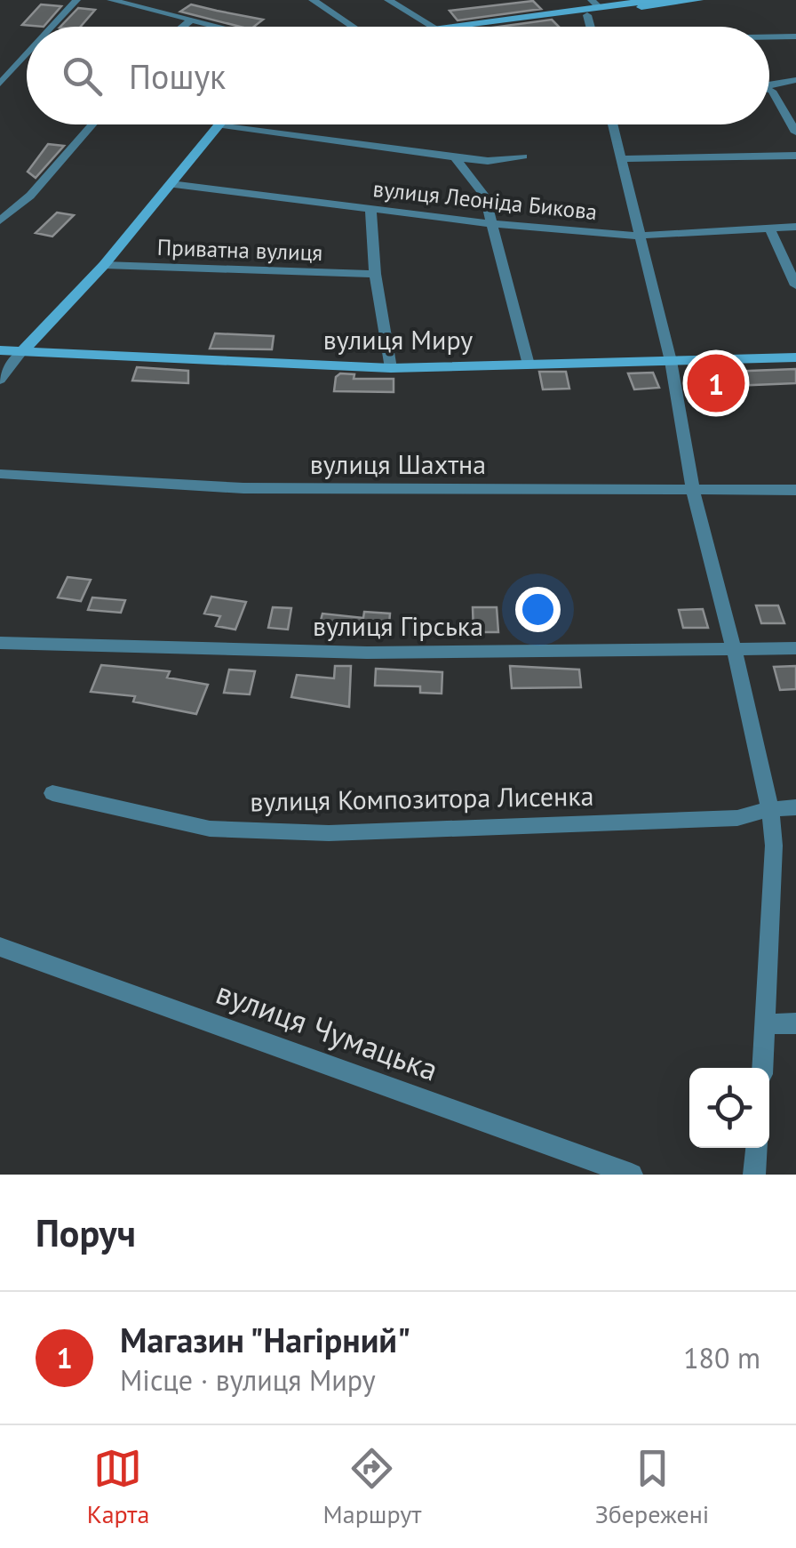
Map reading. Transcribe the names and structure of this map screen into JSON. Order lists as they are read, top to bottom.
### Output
{
  "streets": {
    "street": [
      "вулиця Леоніда Бикова",
      "Приватна вулиця",
      "вулиця Миру",
      "вулиця Шахтна",
      "вулиця Гірська",
      "вулиця Композитора Лисенка",
      "вулиця Чумацька"
    ]
  },
  "page": {
    "search": "Пошук",
    "pins": "1",
    "heading": "Поруч",
    "list": [
      {
        "mark": "1",
        "name": "Магазин \"Нагірний\"",
        "note": "Місце · вулиця Миру",
        "value": "180 m"
      }
    ],
    "nav": ["Карта", "Маршрут", "Збережені"]
  }
}
